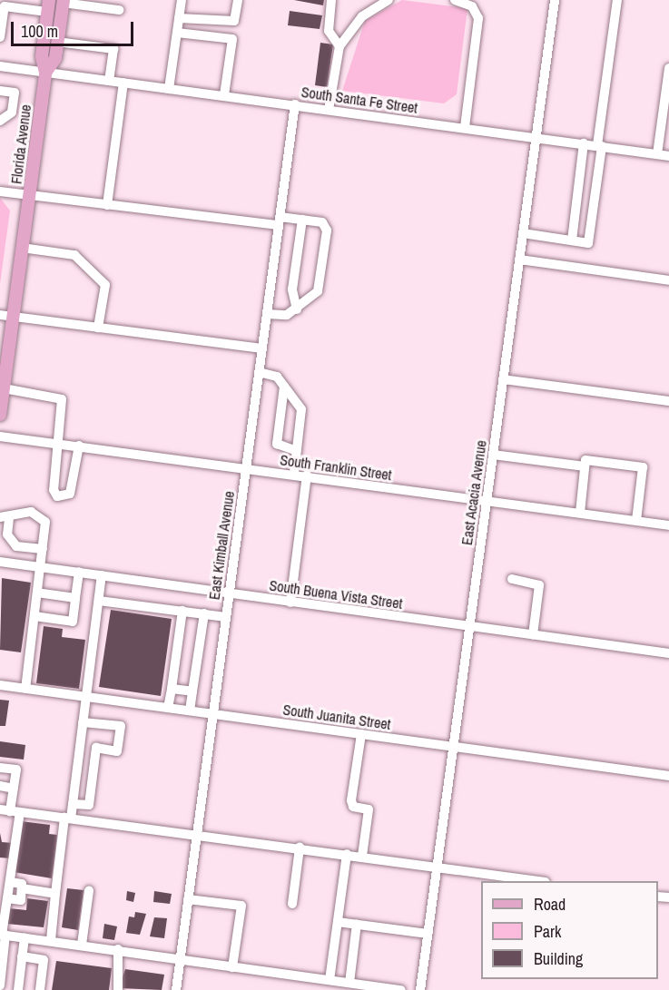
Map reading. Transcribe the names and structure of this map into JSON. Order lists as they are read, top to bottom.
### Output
{
  "streets": {
    "main road": ["Florida Avenue"],
    "street": [
      "South Santa Fe Street",
      "South Franklin Street",
      "East Acacia Avenue",
      "East Kimball Avenue",
      "South Buena Vista Street",
      "South Juanita Street"
    ]
  },
  "crossings": [
    ["South Santa Fe Street", "Florida Avenue"],
    ["South Santa Fe Street", "East Acacia Avenue"],
    ["South Santa Fe Street", "East Kimball Avenue"],
    ["South Franklin Street", "East Acacia Avenue"],
    ["South Franklin Street", "East Kimball Avenue"],
    ["East Acacia Avenue", "South Buena Vista Street"],
    ["East Acacia Avenue", "South Juanita Street"],
    ["East Kimball Avenue", "South Buena Vista Street"],
    ["East Kimball Avenue", "South Juanita Street"]
  ],
  "legend": ["Road", "Park", "Building"],
  "scale_bar": "100 m"
}
